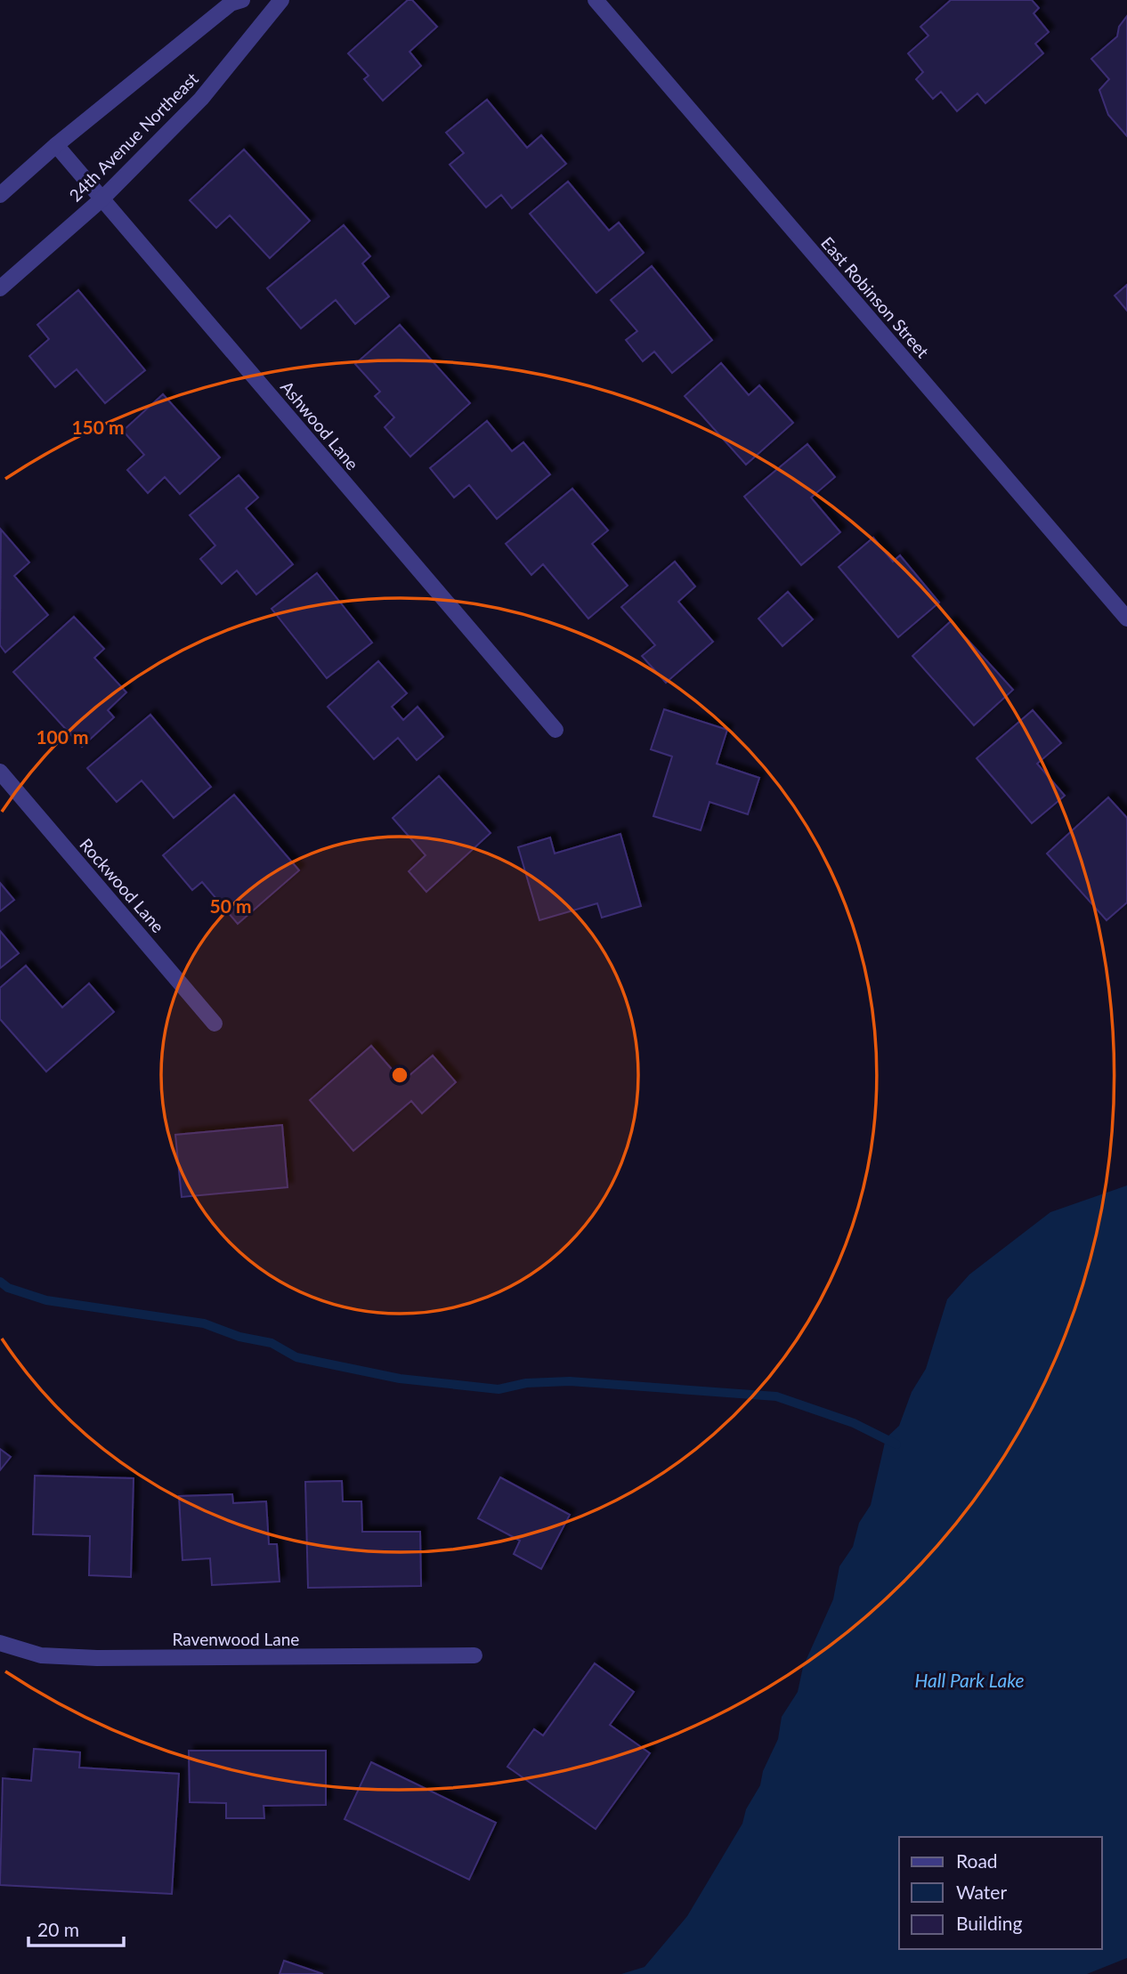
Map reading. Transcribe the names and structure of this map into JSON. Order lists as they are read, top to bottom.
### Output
{
  "streets": {
    "street": [
      "24th Avenue Northeast",
      "East Robinson Street",
      "Ashwood Lane",
      "Rockwood Lane",
      "Ravenwood Lane"
    ]
  },
  "crossings": [
    ["24th Avenue Northeast", "Ashwood Lane"]
  ],
  "water": ["Hall Park Lake"],
  "legend": ["Road", "Water", "Building"],
  "scale_bar": "20 m",
  "rings": ["150 m", "100 m", "50 m"]
}
